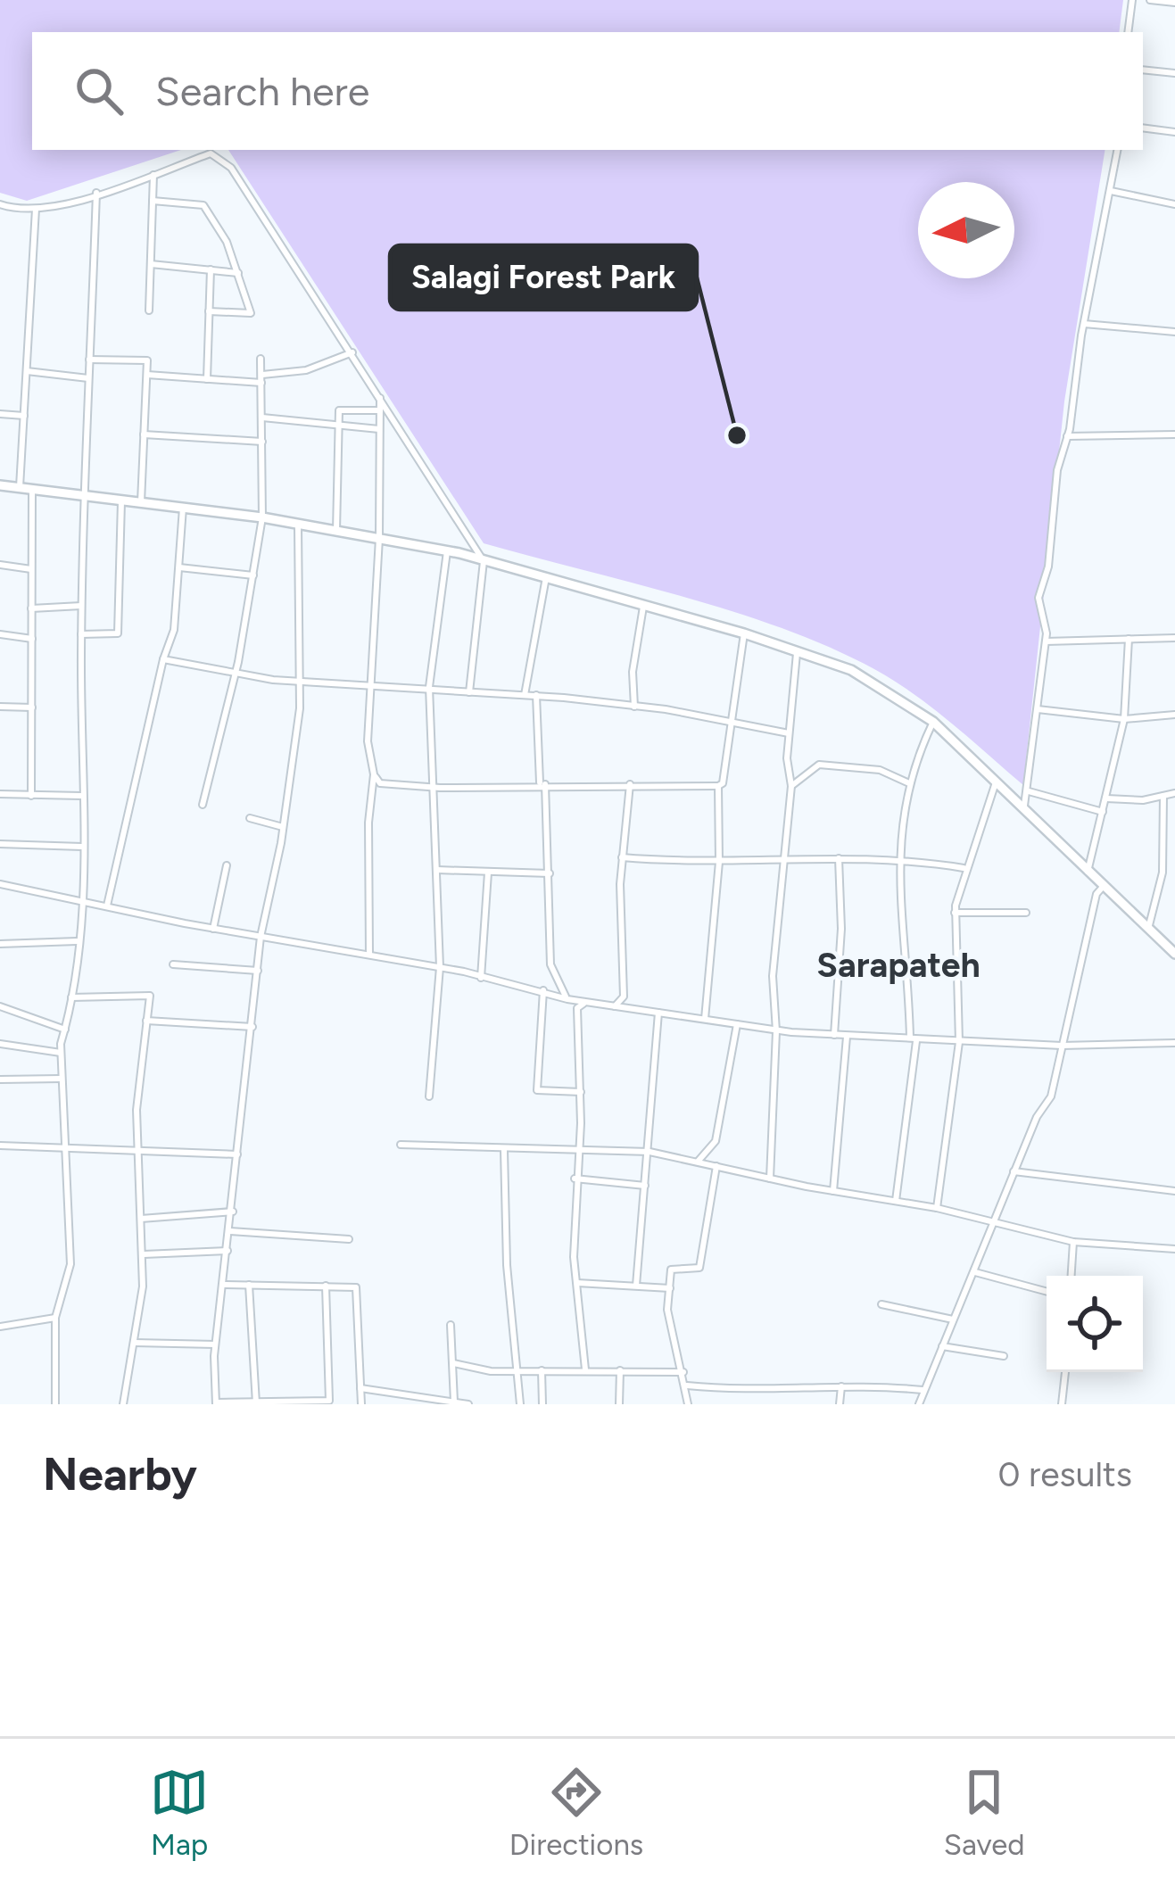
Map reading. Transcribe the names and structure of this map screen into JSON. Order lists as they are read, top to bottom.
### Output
{
  "districts": ["Sarapateh"],
  "places": ["Salagi Forest Park"],
  "north": "left",
  "page": {
    "search": "Search here",
    "heading": ["Nearby", "0 results"],
    "nav": ["Map", "Directions", "Saved"]
  }
}
